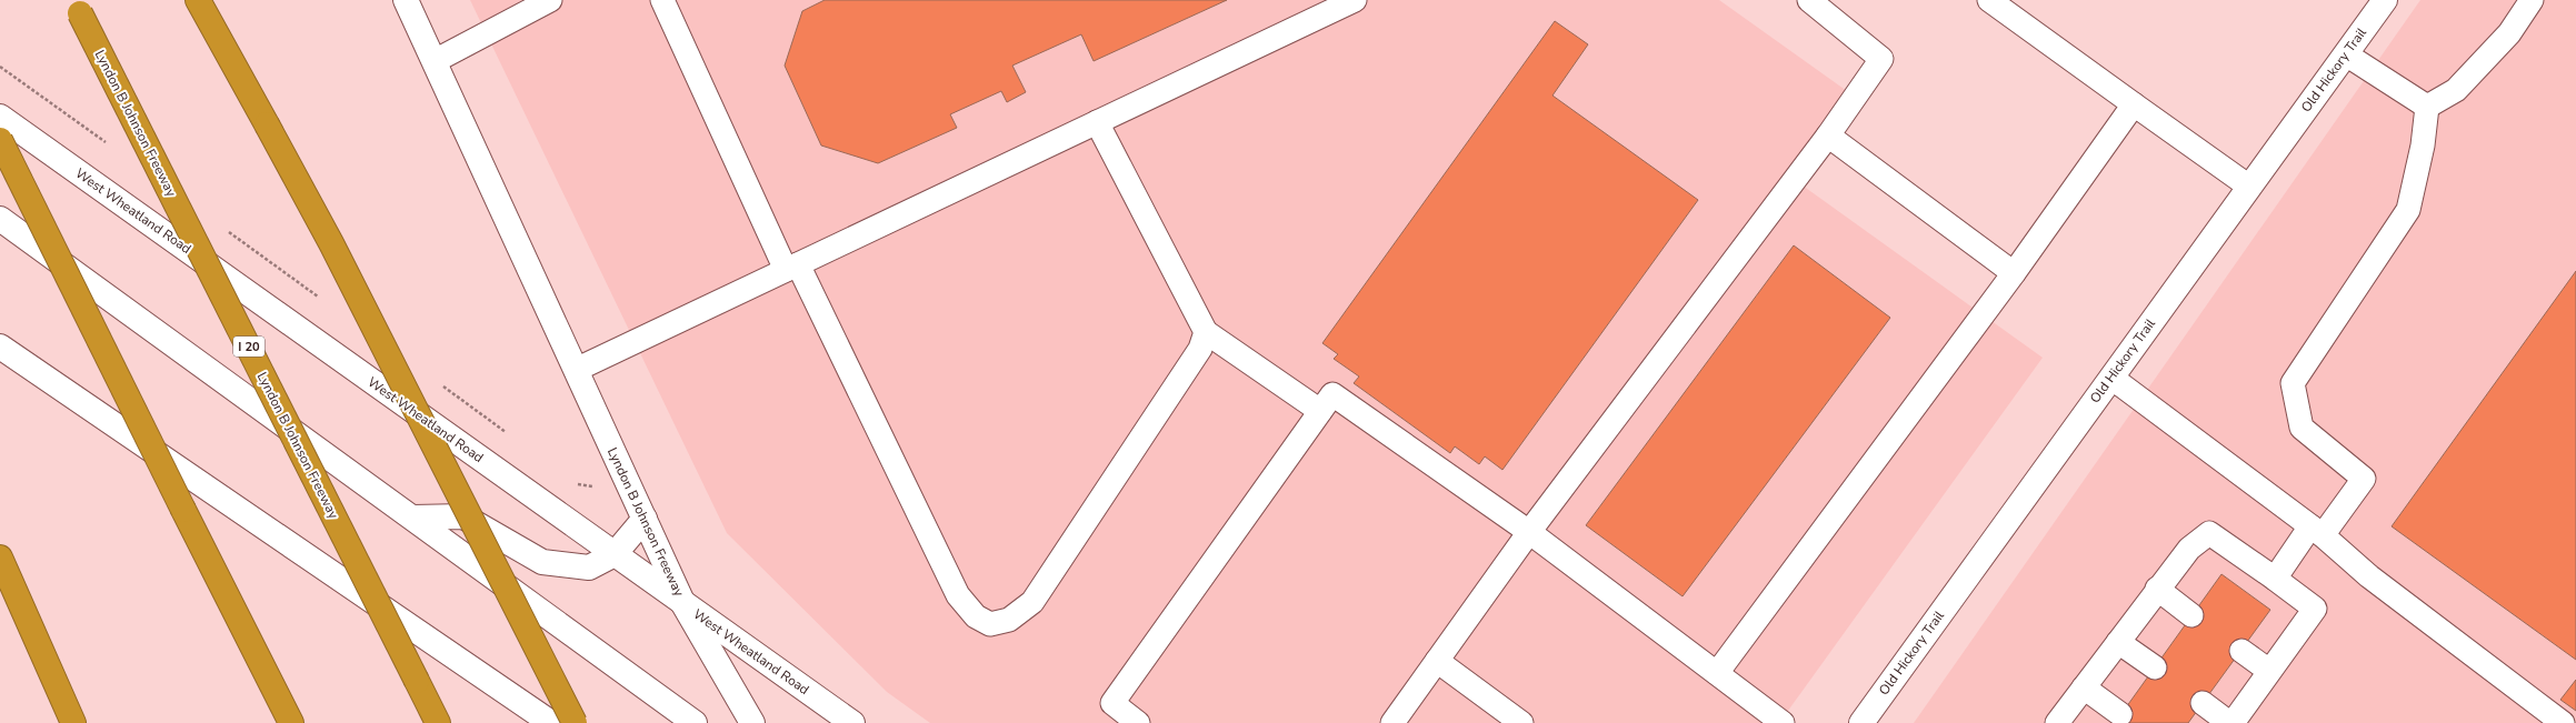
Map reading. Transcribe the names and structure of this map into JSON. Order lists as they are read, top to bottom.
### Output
{
  "streets": {
    "highway": ["Lyndon B Johnson Freeway", "I 20"],
    "main road": ["Old Hickory Trail", "West Wheatland Road"]
  },
  "crossings": [
    ["Lyndon B Johnson Freeway", "West Wheatland Road"]
  ]
}
